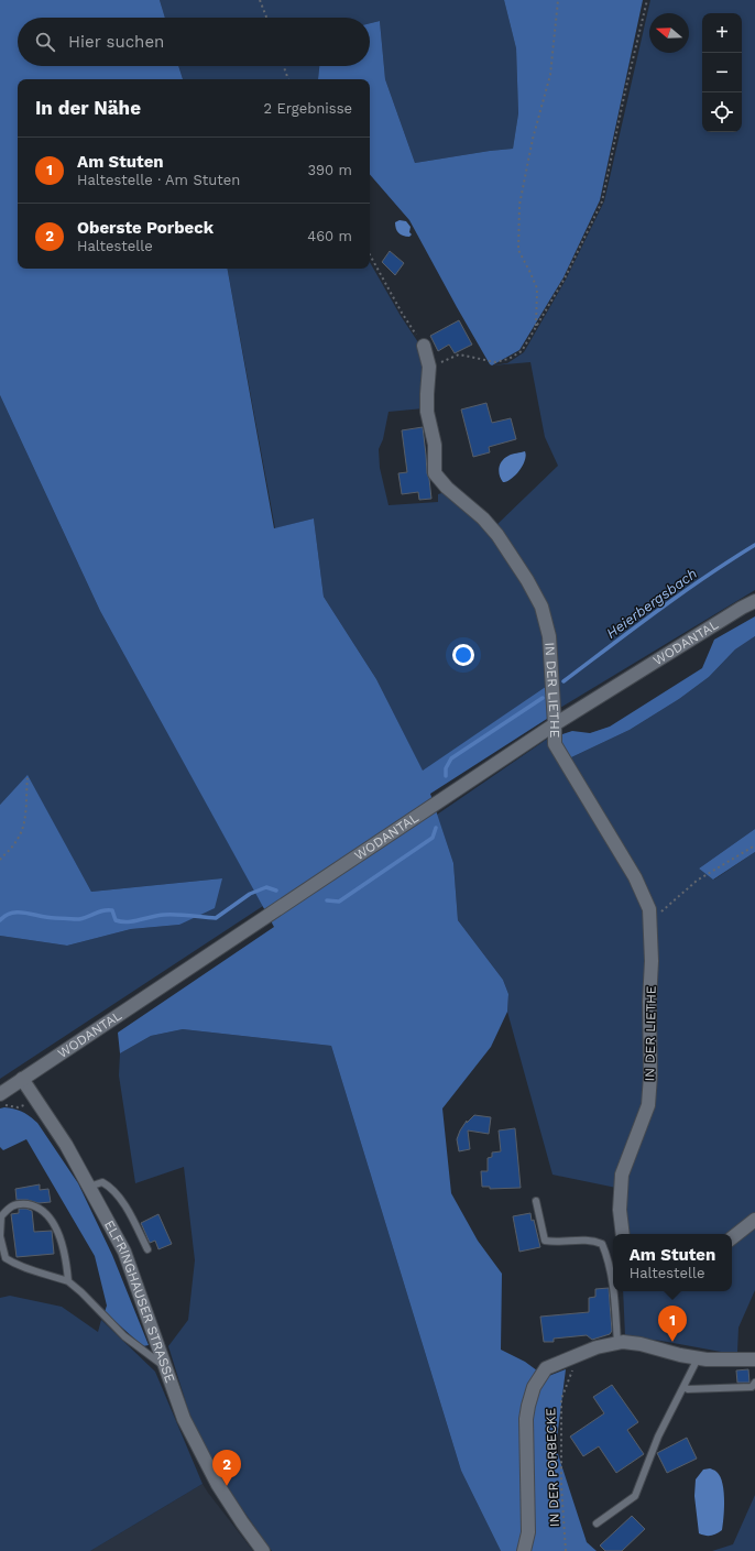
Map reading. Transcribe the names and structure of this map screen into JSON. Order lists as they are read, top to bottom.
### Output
{
  "streets": {
    "street": ["WODANTAL", "IN DER LIETHE", "ELFRINGHAUSER STRASSE"],
    "path": ["IN DER PORBECKE"]
  },
  "crossings": [
    ["WODANTAL", "IN DER LIETHE"],
    ["WODANTAL", "ELFRINGHAUSER STRASSE"]
  ],
  "water": ["Heierbergsbach"],
  "north": "left",
  "page": {
    "map_buttons": ["+", "−"],
    "search": "Hier suchen",
    "heading": ["In der Nähe", "2 Ergebnisse"],
    "list": [
      {
        "mark": "1",
        "name": "Am Stuten",
        "note": "Haltestelle · Am Stuten",
        "value": "390 m"
      },
      {
        "mark": "2",
        "name": "Oberste Porbeck",
        "note": "Haltestelle",
        "value": "460 m"
      }
    ],
    "popup": ["Am Stuten", "Haltestelle"],
    "pins": ["1", "2"]
  }
}
